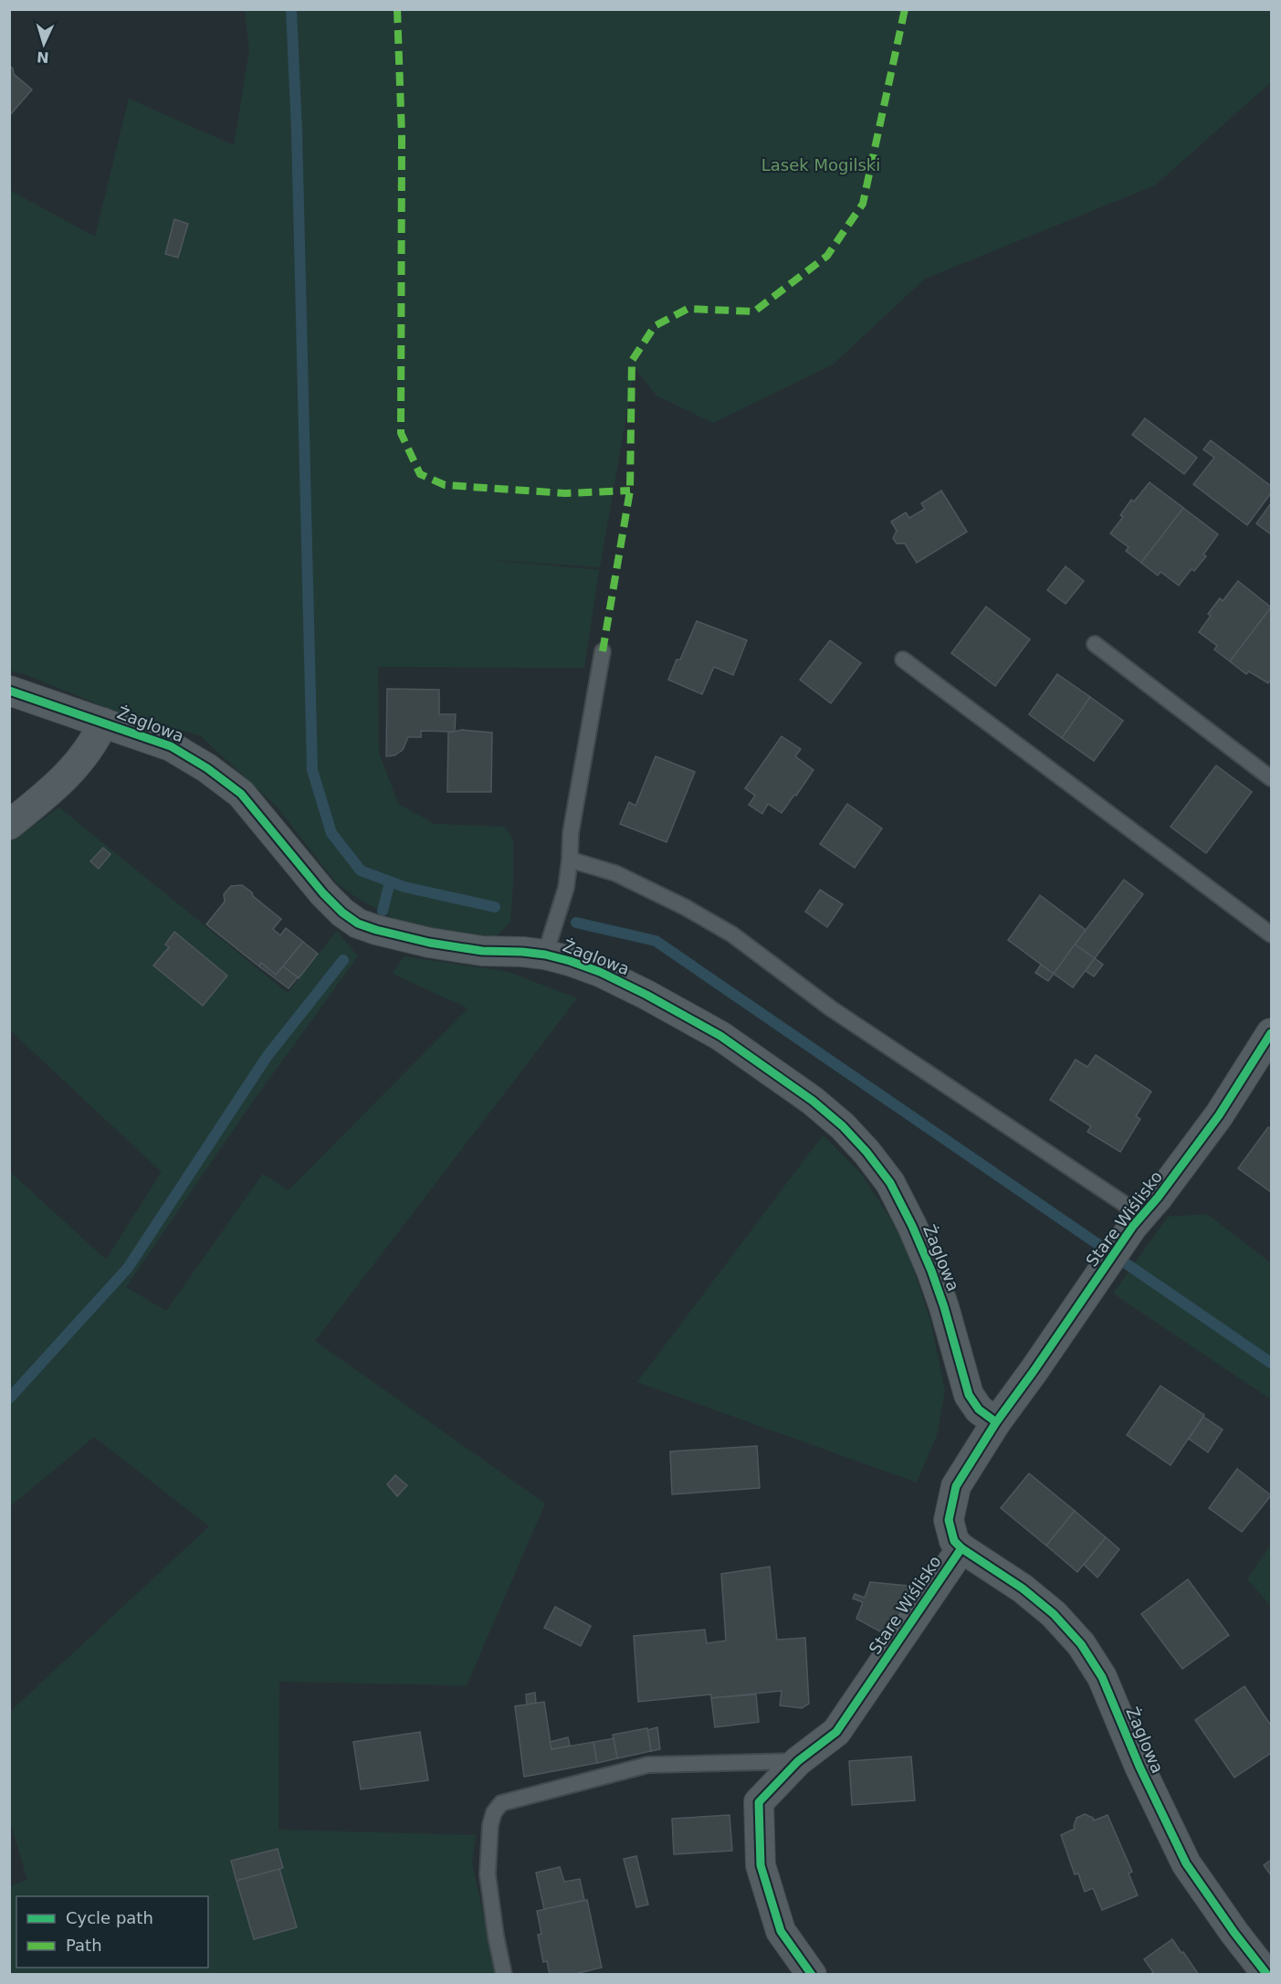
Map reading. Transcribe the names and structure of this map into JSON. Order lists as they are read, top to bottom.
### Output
{
  "streets": {
    "street": ["Żaglowa", "Stare Wiślisko"]
  },
  "crossings": [
    ["Żaglowa", "Stare Wiślisko"]
  ],
  "parks": ["Lasek Mogilski"],
  "legend": ["Cycle path", "Path"],
  "north": "bottom"
}
